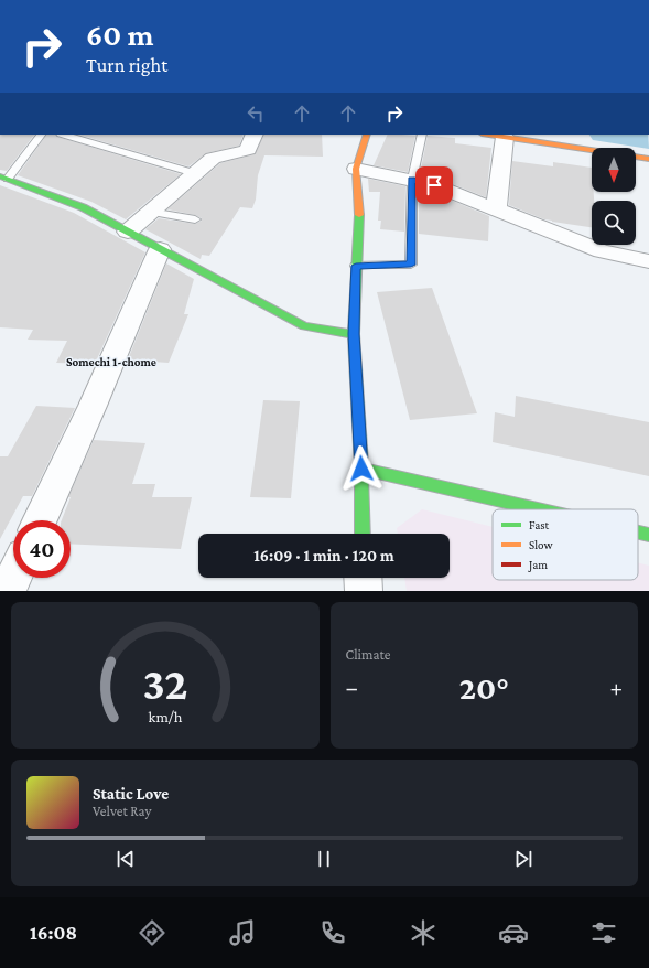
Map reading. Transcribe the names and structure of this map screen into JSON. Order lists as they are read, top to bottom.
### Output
{
  "districts": ["Somechi 1-chome"],
  "legend": ["Fast", "Slow", "Jam"],
  "north": "bottom",
  "page": {
    "turn": ["60 m", "Turn right"],
    "limit": "40",
    "trip": "16:09 · 1 min · 120 m",
    "tile": "Climate",
    "heat": ["−", "20°", "+"],
    "song": ["Static Love", "Velvet Ray"],
    "tabs": "16:08",
    "gauge": ["32", "km/h"]
  }
}
